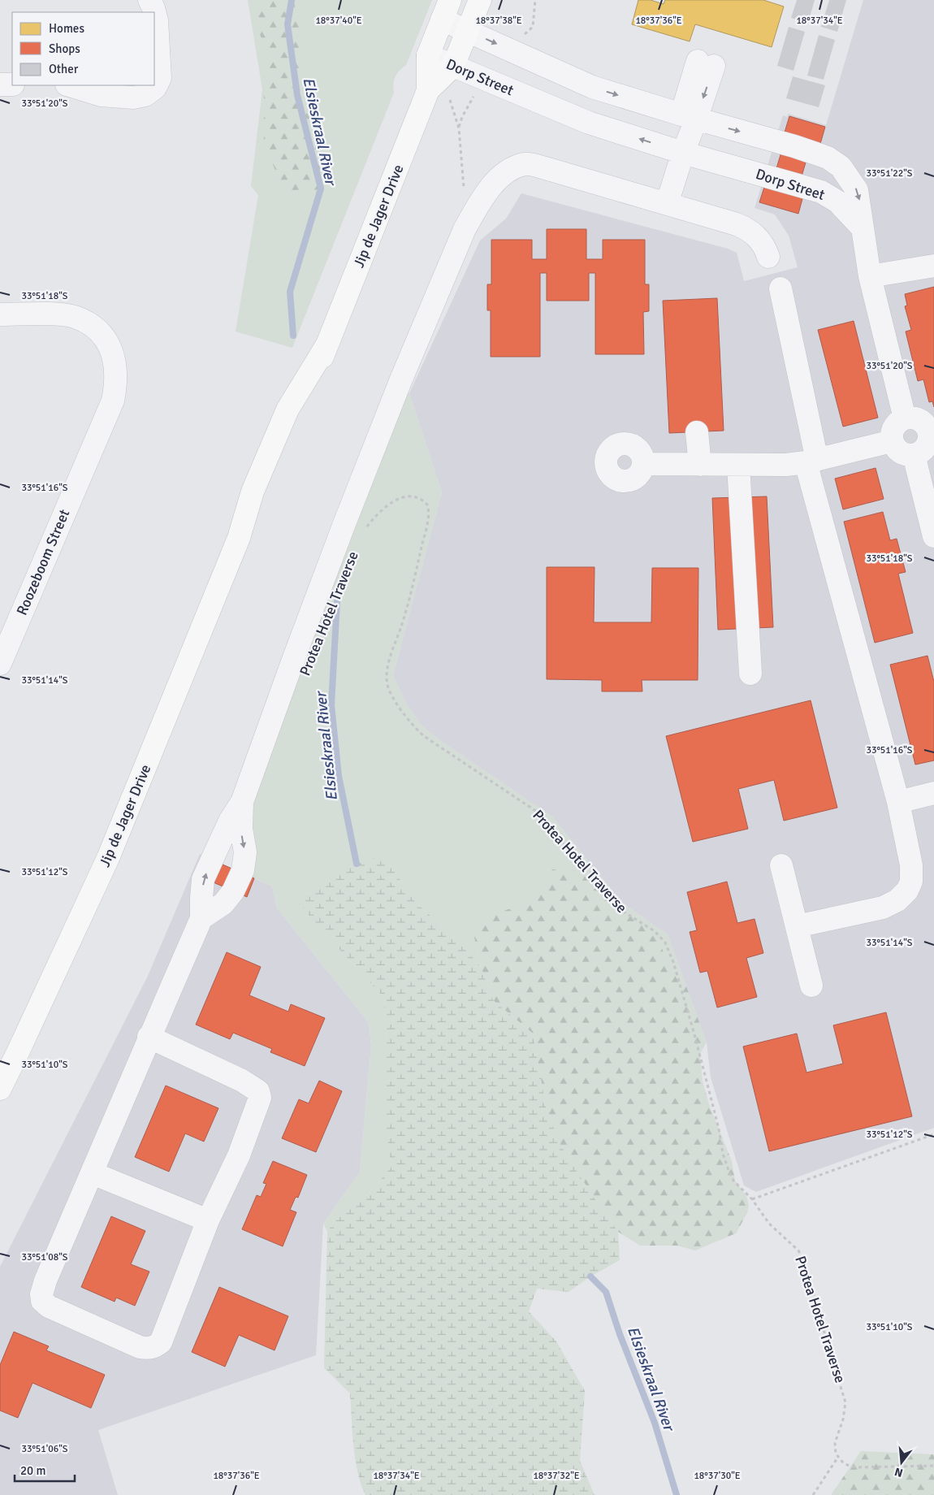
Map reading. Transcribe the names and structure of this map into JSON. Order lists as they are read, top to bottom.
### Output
{
  "streets": {
    "main road": ["Jip de Jager Drive"],
    "street": ["Dorp Street", "Roozeboom Street"],
    "path": ["Protea Hotel Traverse"]
  },
  "crossings": [
    ["Dorp Street", "Jip de Jager Drive"]
  ],
  "water": ["Elsieskraal River"],
  "legend": ["Homes", "Shops", "Other"],
  "scale_bar": "20 m",
  "north": "bottom",
  "coordinates": [
    "18°37'40\"E",
    "18°37'38\"E",
    "18°37'36\"E",
    "18°37'34\"E",
    "33°51'20\"S",
    "33°51'22\"S",
    "33°51'18\"S",
    "33°51'16\"S",
    "33°51'14\"S",
    "33°51'12\"S",
    "33°51'10\"S",
    "33°51'08\"S",
    "33°51'06\"S",
    "18°37'32\"E",
    "18°37'30\"E"
  ]
}
